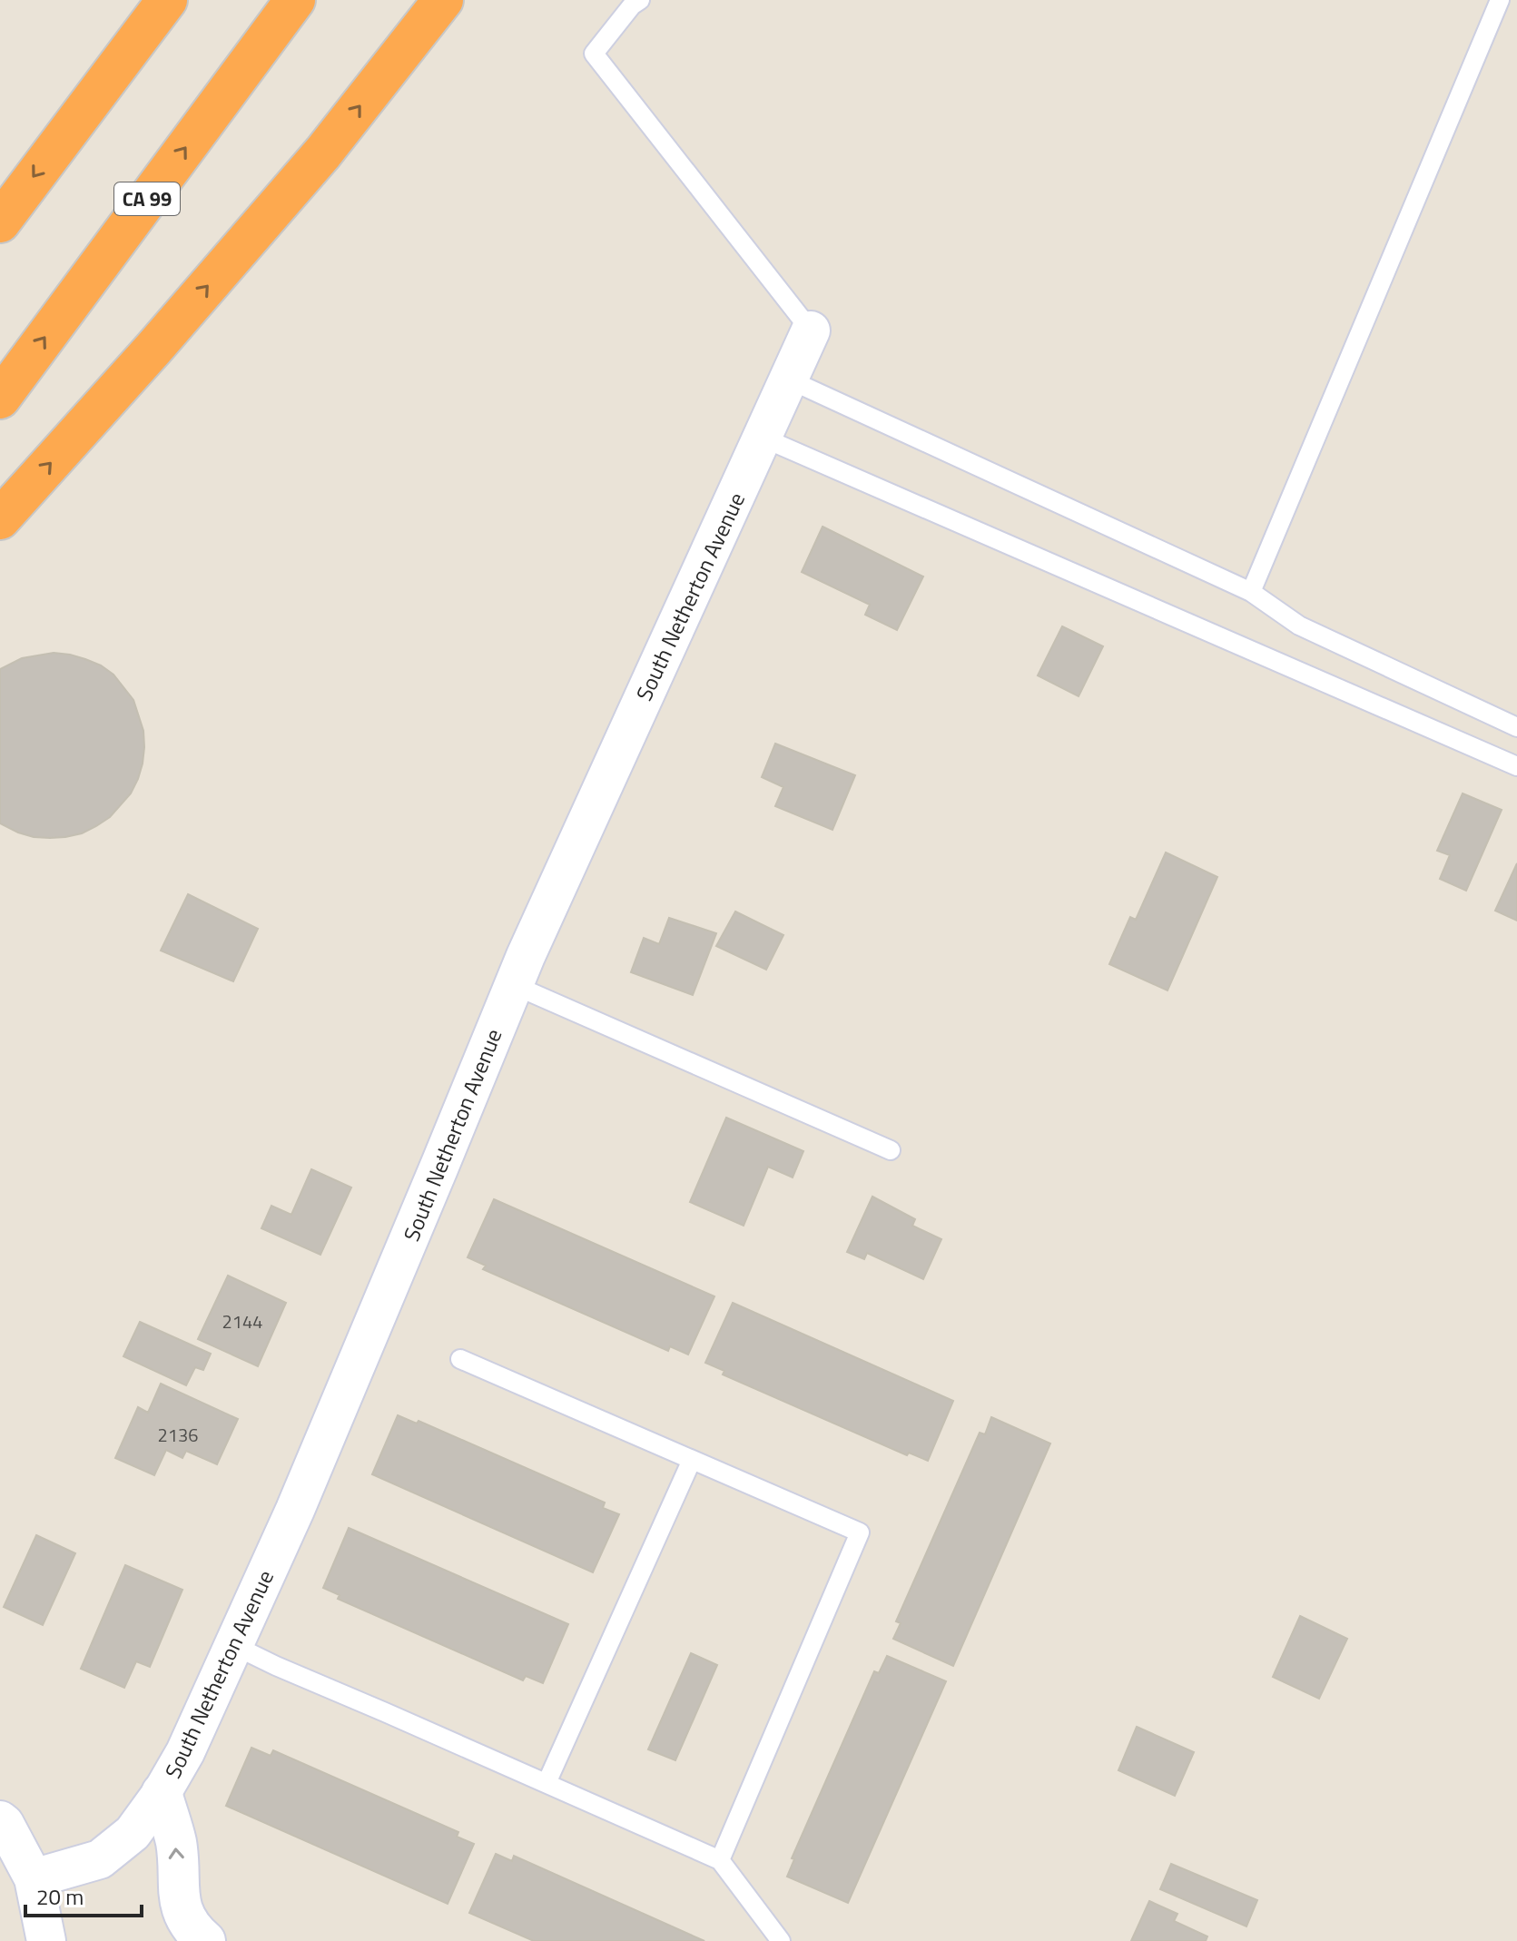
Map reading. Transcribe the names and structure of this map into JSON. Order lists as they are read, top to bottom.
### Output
{
  "streets": {
    "highway": ["CA 99"],
    "street": ["South Netherton Avenue"]
  },
  "house_numbers": ["2144", "2136"],
  "scale_bar": "20 m"
}
